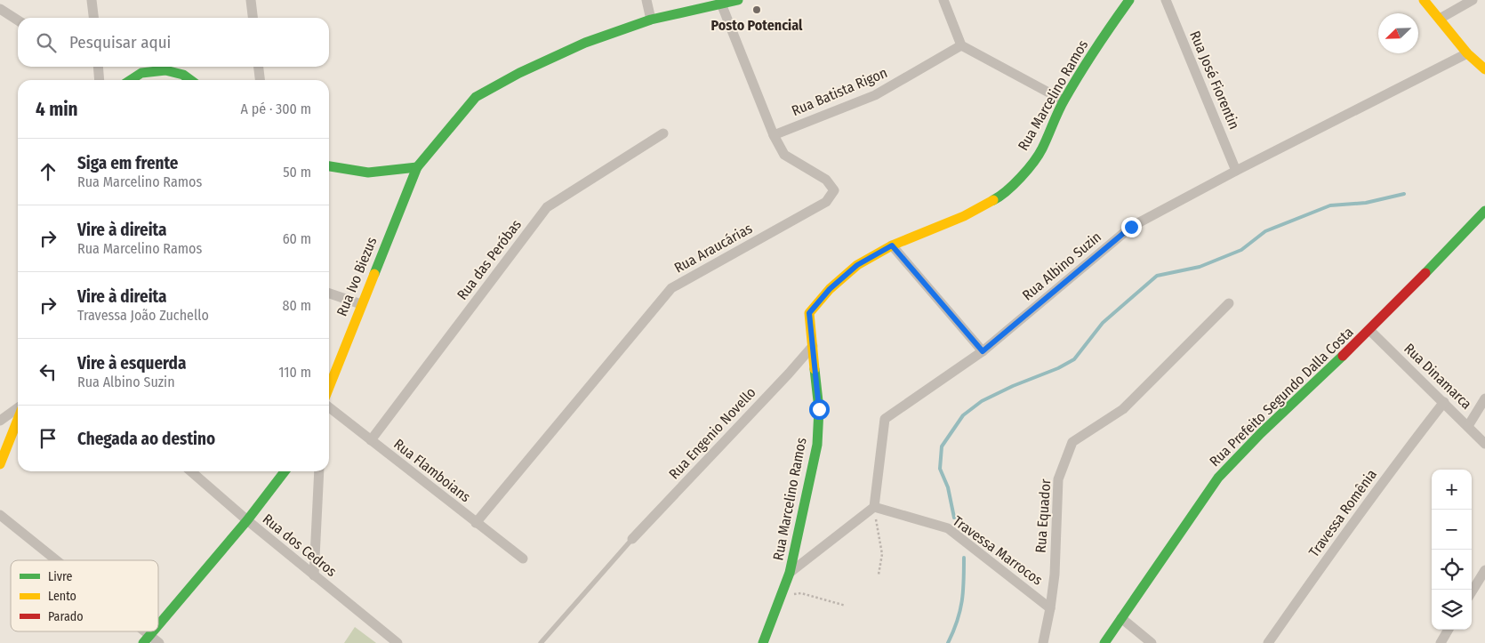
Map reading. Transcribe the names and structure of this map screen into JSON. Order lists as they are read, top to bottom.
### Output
{
  "streets": {
    "main road": ["Rua Marcelino Ramos", "Rua Ivo Biezus", "Rua Prefeito Segundo Dalla Costa"],
    "street": [
      "Rua José Fiorentin",
      "Rua Batista Rigon",
      "Rua Araucárias",
      "Rua das Peróbas",
      "Rua Albino Suzin",
      "Rua Dinamarca",
      "Rua Engenio Novello",
      "Rua Flamboians",
      "Travessa Romênia",
      "Rua Equador",
      "Rua dos Cedros",
      "Travessa Marrocos"
    ]
  },
  "crossings": [
    ["Rua José Fiorentin", "Rua Albino Suzin"],
    ["Rua Batista Rigon", "Rua Araucárias"],
    ["Rua Marcelino Ramos", "Rua Engenio Novello"],
    ["Rua Araucárias", "Rua Ivo Biezus"],
    ["Rua Araucárias", "Rua Flamboians"],
    ["Rua das Peróbas", "Rua Flamboians"],
    ["Rua Albino Suzin", "Travessa Marrocos"],
    ["Rua Dinamarca", "Rua Prefeito Segundo Dalla Costa"],
    ["Rua Dinamarca", "Travessa Romênia"],
    ["Rua Equador", "Travessa Marrocos"]
  ],
  "places": ["Posto Potencial"],
  "legend": ["Livre", "Lento", "Parado"],
  "north": "bottom left",
  "page": {
    "search": "Pesquisar aqui",
    "heading": ["4 min", "A pé · 300 m"],
    "list": [
      ["Siga em frente", "Rua Marcelino Ramos", "50 m"],
      ["Vire à direita", "Rua Marcelino Ramos", "60 m"],
      ["Vire à direita", "Travessa João Zuchello", "80 m"],
      ["Vire à esquerda", "Rua Albino Suzin", "110 m"],
      "Chegada ao destino"
    ],
    "map_buttons": ["+", "−"]
  }
}
